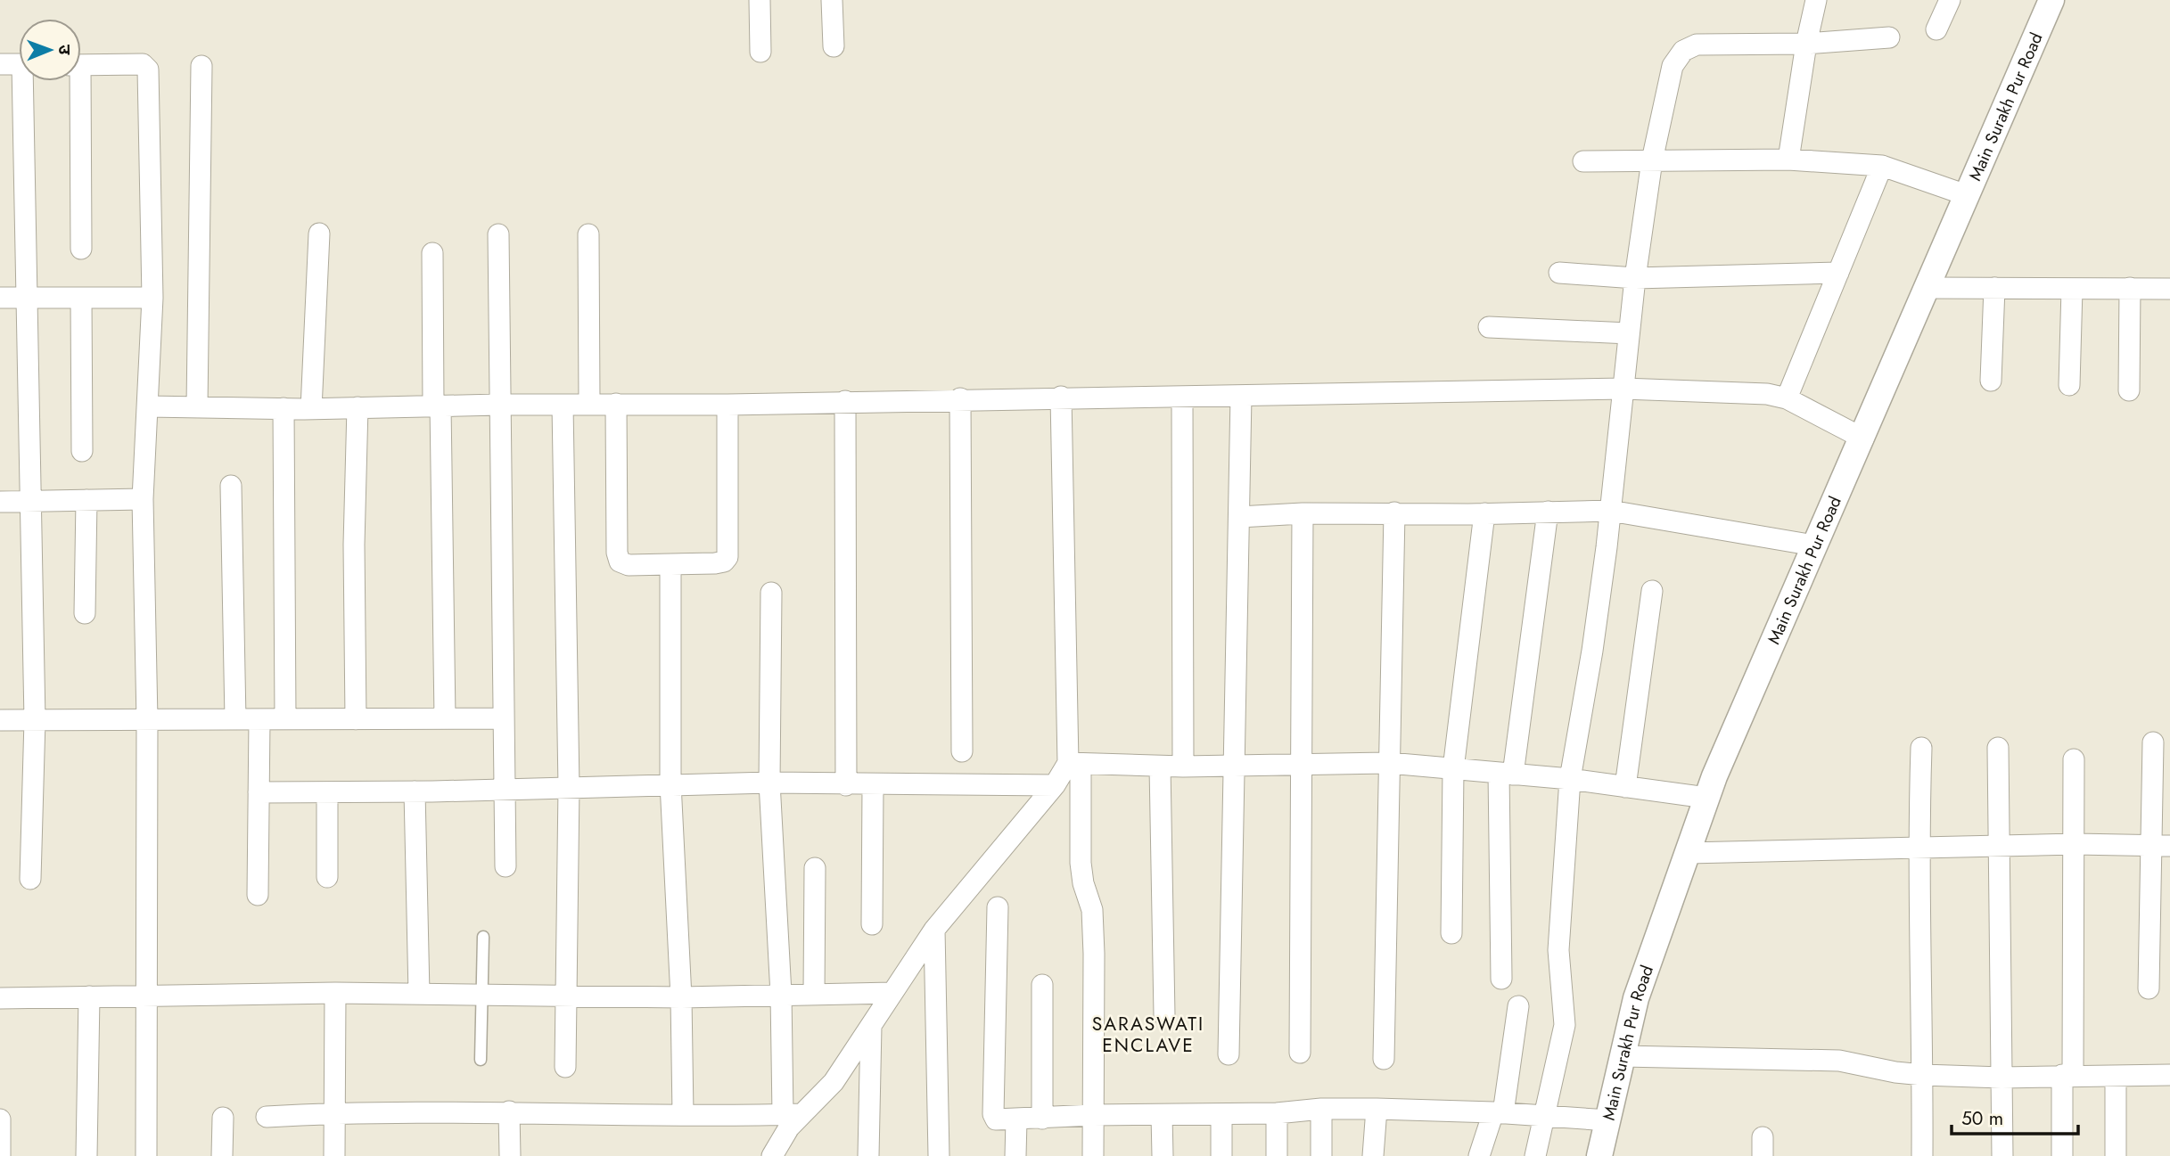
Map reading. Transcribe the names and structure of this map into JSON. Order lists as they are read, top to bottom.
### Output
{
  "streets": {
    "street": ["Main Surakh Pur Road"]
  },
  "districts": ["SARASWATI ENCLAVE"],
  "scale_bar": "50 m",
  "north": "right"
}
